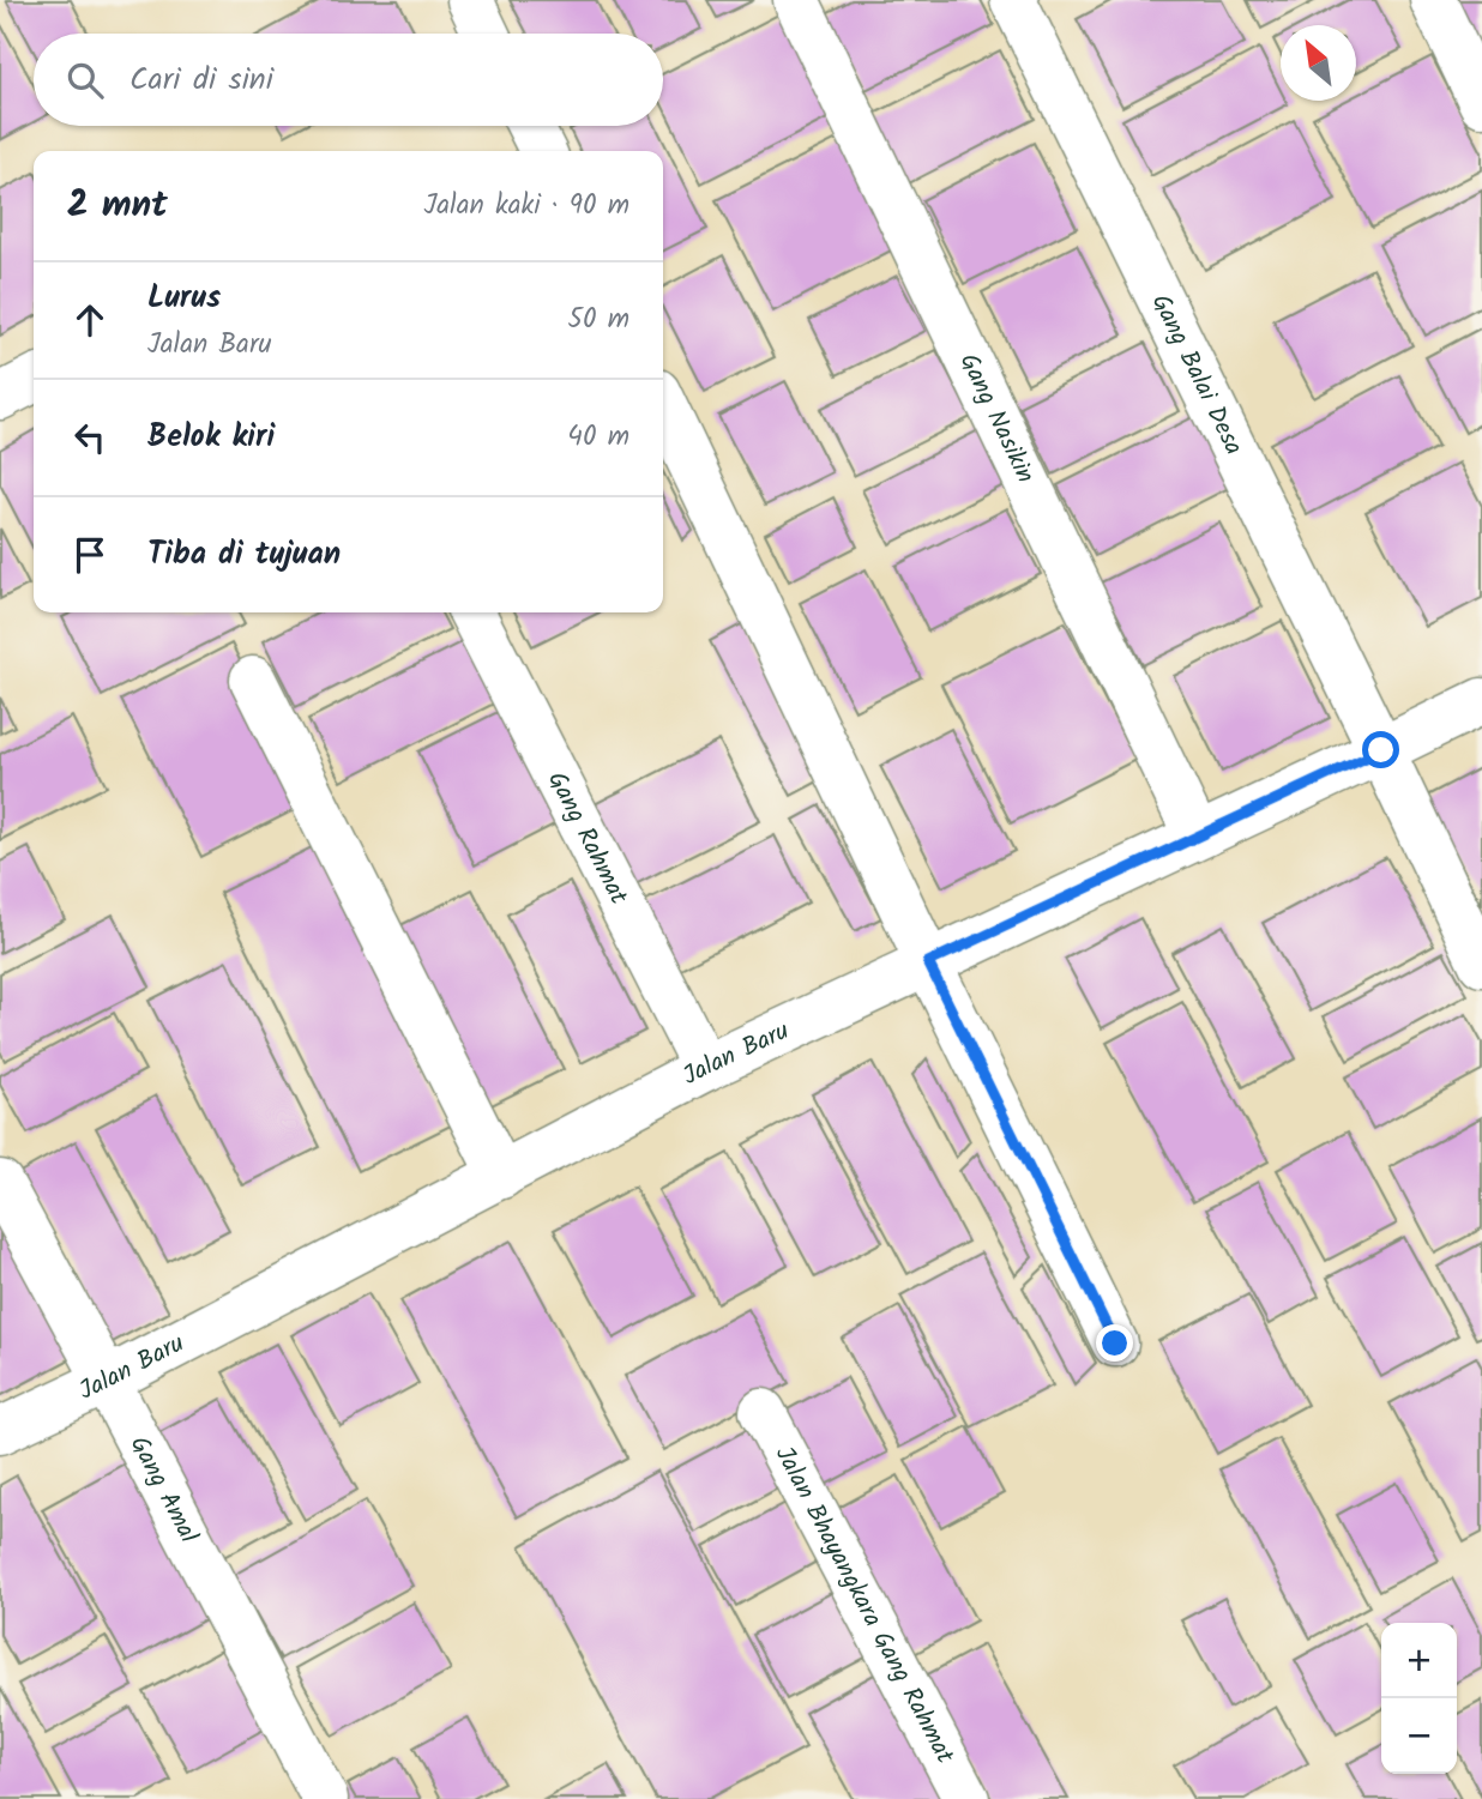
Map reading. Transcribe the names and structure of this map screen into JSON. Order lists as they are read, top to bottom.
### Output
{
  "streets": {
    "street": [
      "Gang Balai Desa",
      "Gang Nasikin",
      "Gang Rahmat",
      "Jalan Baru",
      "Gang Amal",
      "Jalan Bhayangkara Gang Rahmat"
    ]
  },
  "crossings": [
    ["Gang Balai Desa", "Jalan Baru"],
    ["Gang Nasikin", "Jalan Baru"],
    ["Gang Rahmat", "Jalan Baru"],
    ["Jalan Baru", "Gang Amal"]
  ],
  "north": "top left",
  "page": {
    "search": "Cari di sini",
    "heading": ["2 mnt", "Jalan kaki · 90 m"],
    "list": [
      ["Lurus", "Jalan Baru", "50 m"],
      ["Belok kiri", "40 m"],
      "Tiba di tujuan"
    ],
    "map_buttons": ["+", "−"]
  }
}
